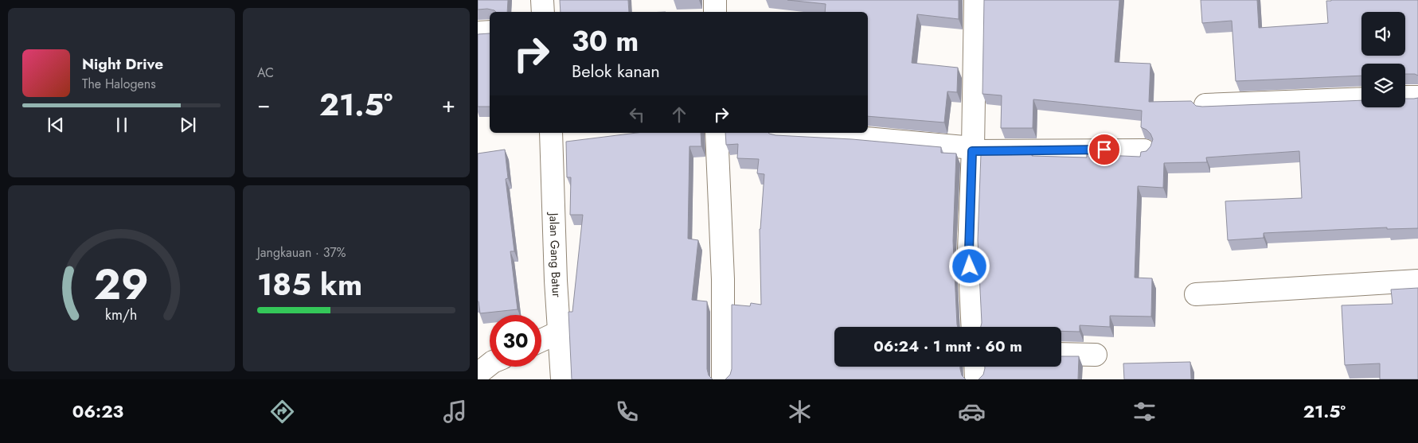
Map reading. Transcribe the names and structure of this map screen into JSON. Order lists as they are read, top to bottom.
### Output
{
  "streets": {
    "street": ["Jalan Gang Batur"]
  },
  "page": {
    "tile": [
      "AC",
      ["Jangkauan · 37%", "185 km"]
    ],
    "turn": ["30 m", "Belok kanan"],
    "song": ["Night Drive", "The Halogens"],
    "heat": ["−", "21.5°", "+"],
    "limit": "30",
    "trip": "06:24 · 1 mnt · 60 m",
    "tabs": ["06:23", "21.5°"],
    "gauge": ["29", "km/h"]
  }
}
